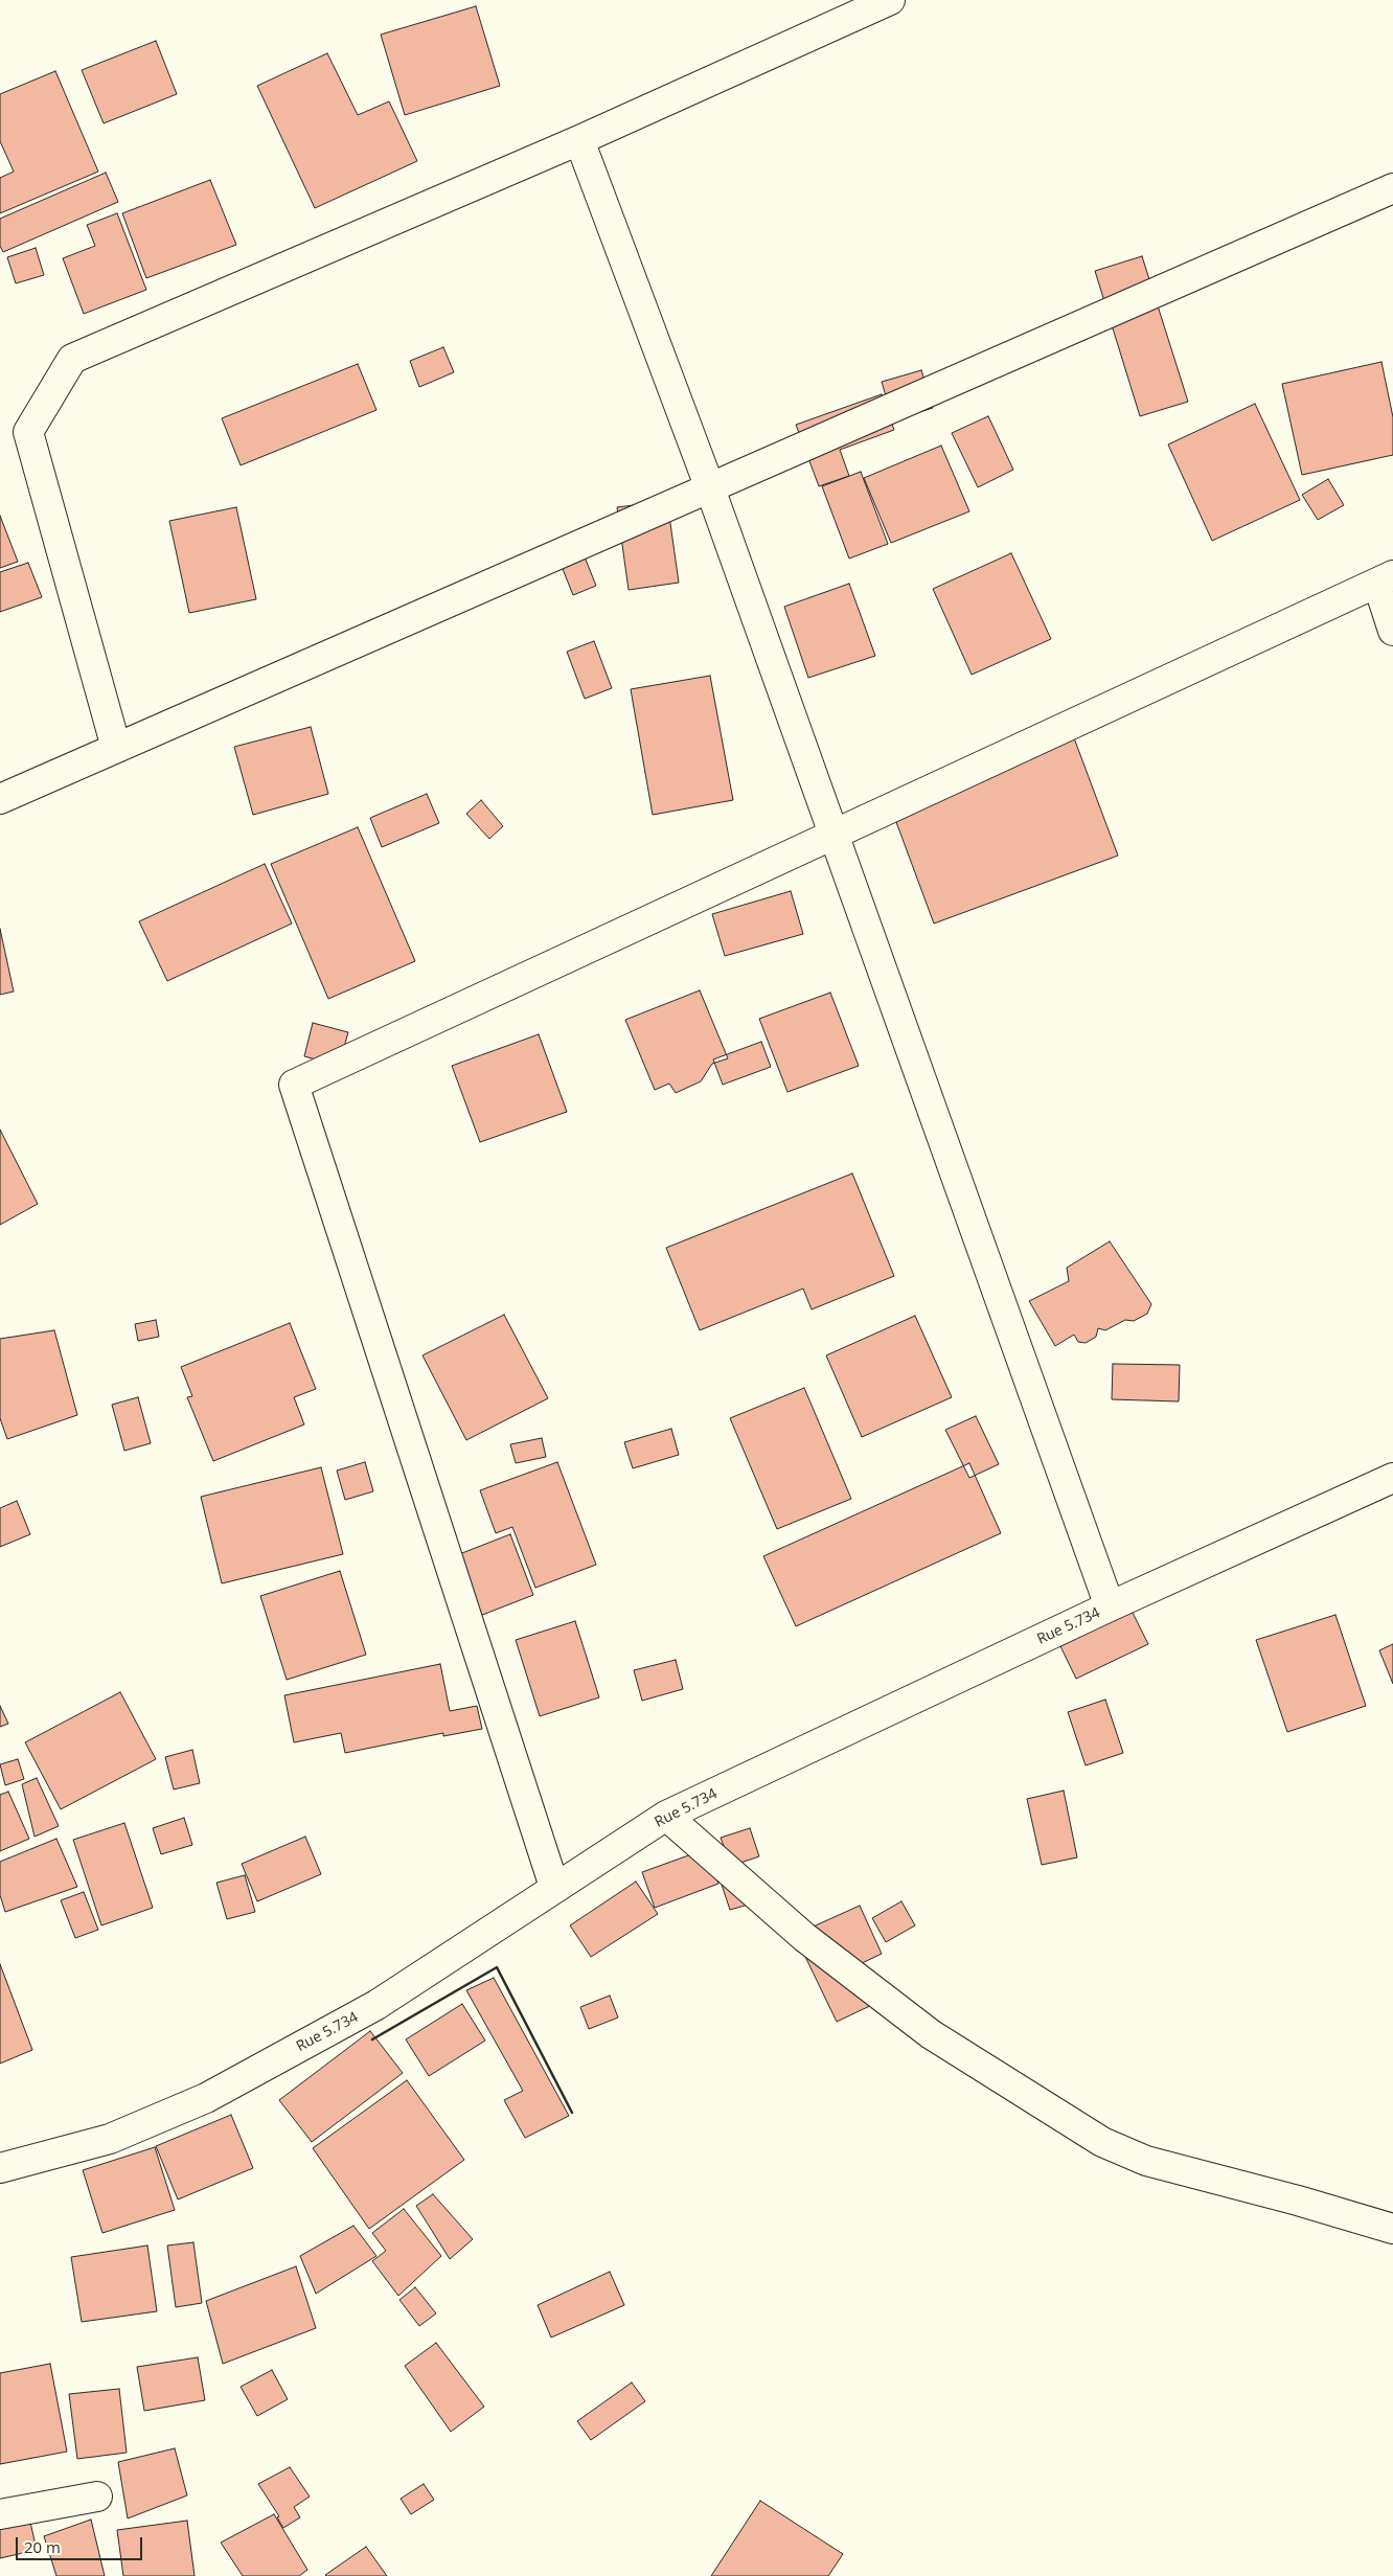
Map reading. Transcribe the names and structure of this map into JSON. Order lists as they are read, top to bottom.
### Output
{
  "streets": {
    "street": ["Rue 5.734"]
  },
  "scale_bar": "20 m"
}
